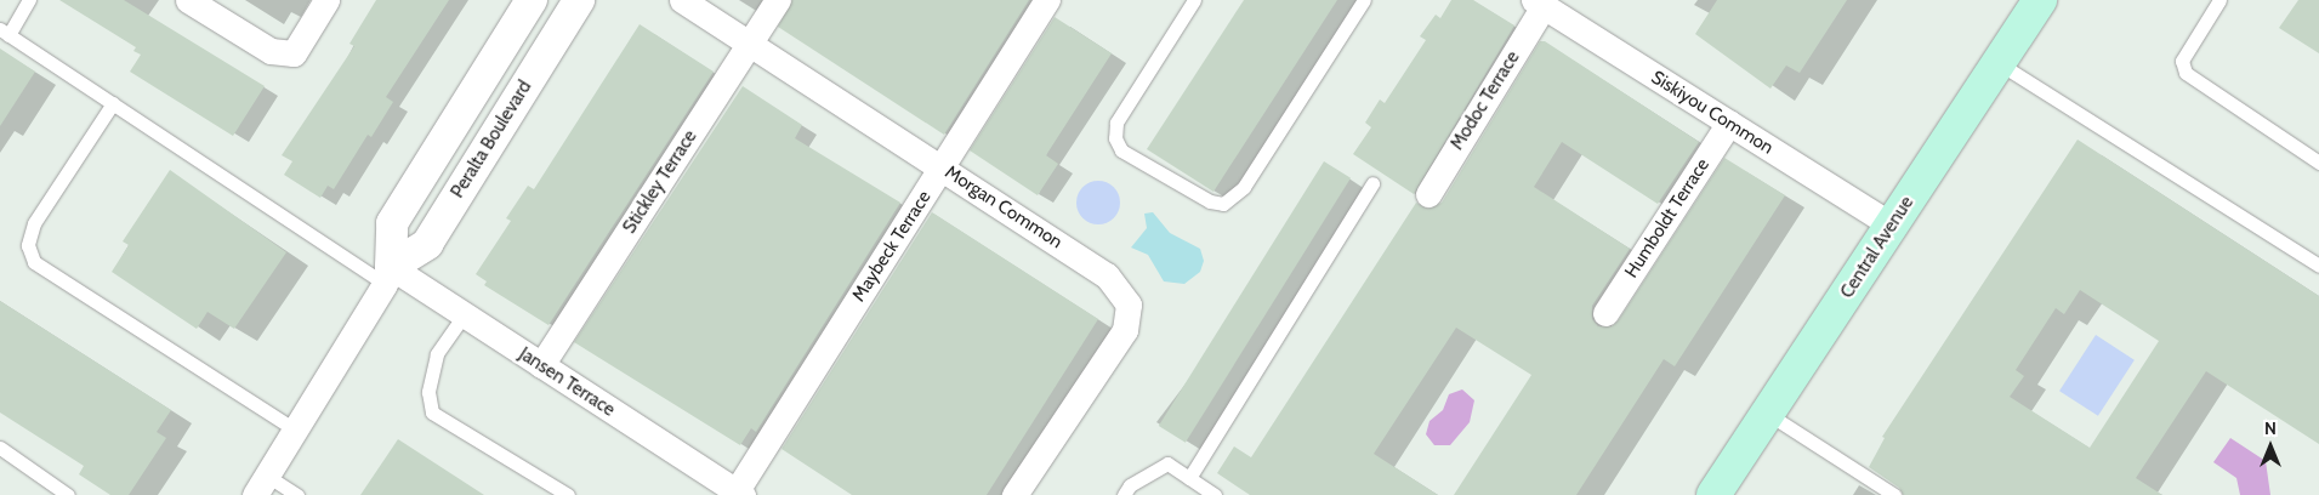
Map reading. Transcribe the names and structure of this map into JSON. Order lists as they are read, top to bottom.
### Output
{
  "streets": {
    "main road": ["Central Avenue"],
    "street": [
      "Modoc Terrace",
      "Siskiyou Common",
      "Peralta Boulevard",
      "Stickley Terrace",
      "Morgan Common",
      "Humboldt Terrace",
      "Maybeck Terrace",
      "Jansen Terrace"
    ]
  },
  "crossings": [
    ["Modoc Terrace", "Siskiyou Common"],
    ["Siskiyou Common", "Humboldt Terrace"],
    ["Siskiyou Common", "Central Avenue"],
    ["Peralta Boulevard", "Jansen Terrace"],
    ["Stickley Terrace", "Morgan Common"],
    ["Stickley Terrace", "Jansen Terrace"],
    ["Morgan Common", "Maybeck Terrace"],
    ["Maybeck Terrace", "Jansen Terrace"]
  ],
  "north": "top"
}
